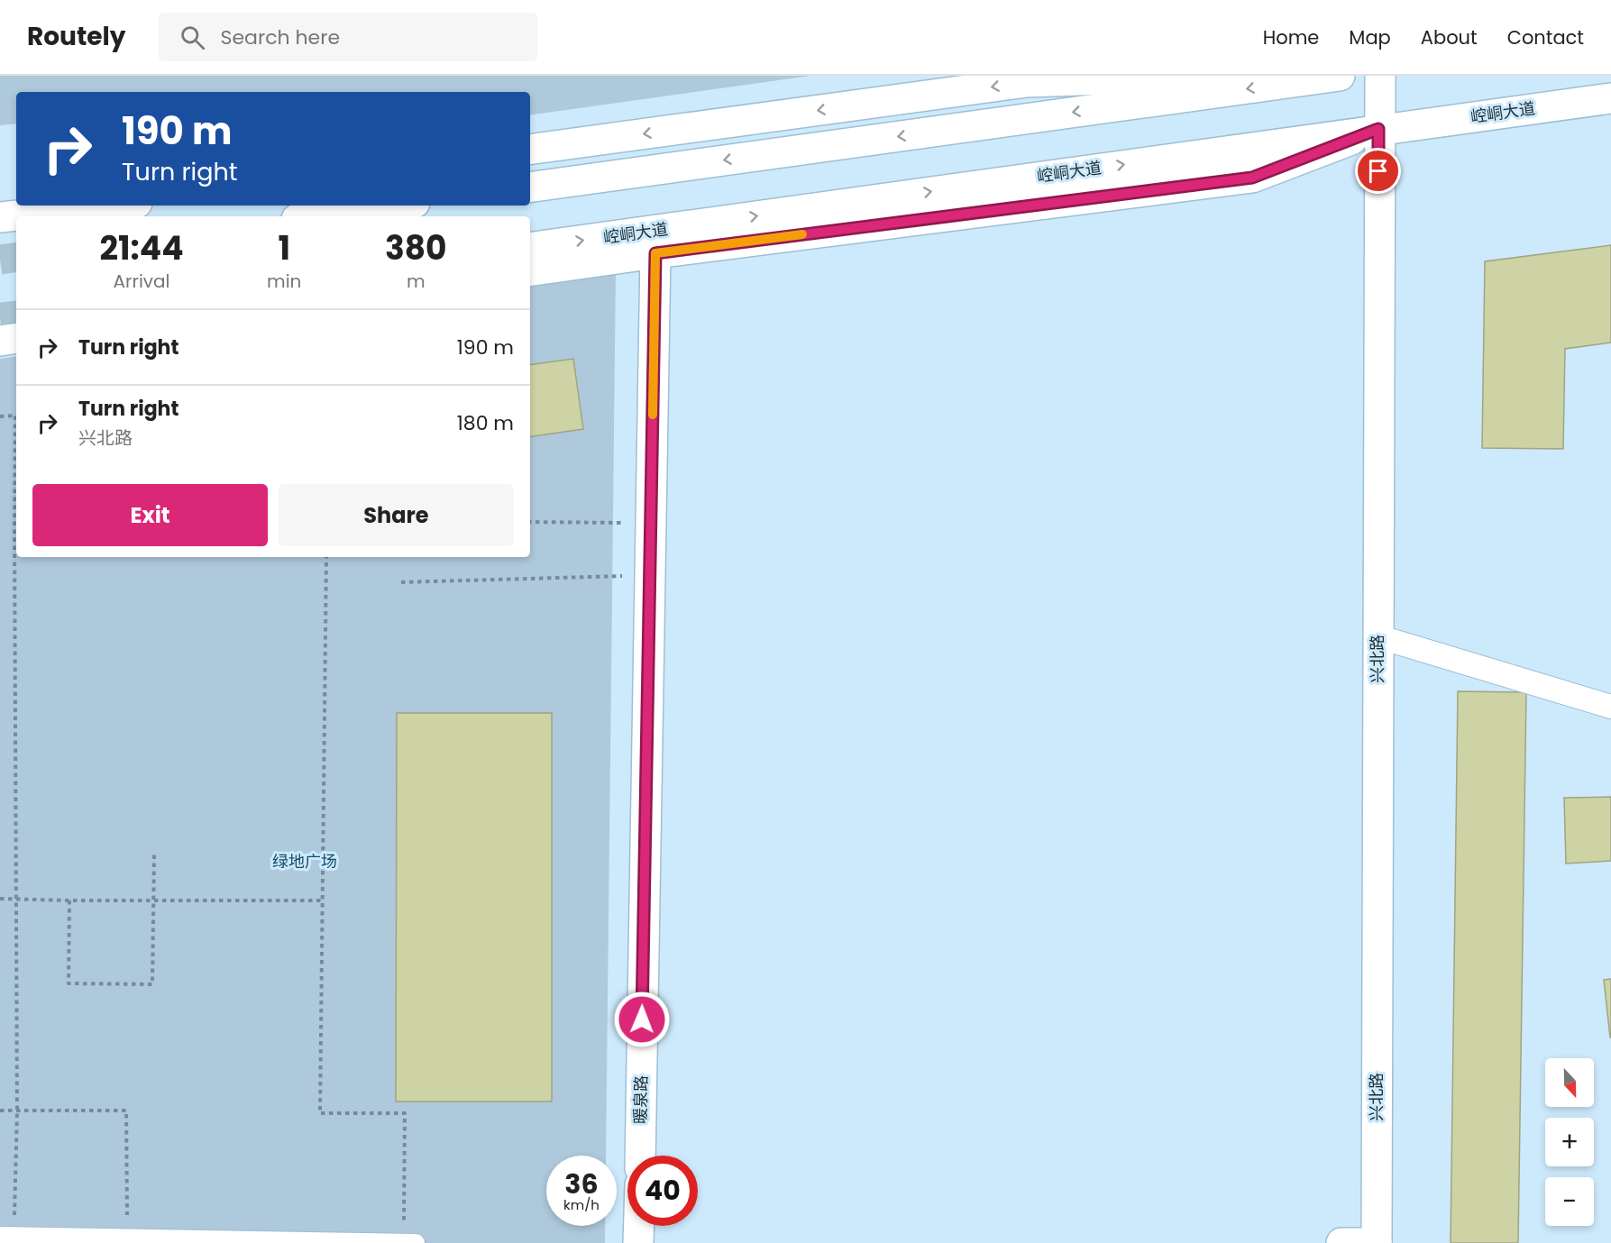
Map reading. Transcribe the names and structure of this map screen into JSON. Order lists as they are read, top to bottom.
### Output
{
  "streets": {
    "street": ["崆峒大道", "兴北路", "暖泉路"]
  },
  "crossings": [
    ["崆峒大道", "兴北路"]
  ],
  "parks": ["绿地广场"],
  "north": "bottom",
  "page": {
    "header": "Routely",
    "search": "Search here",
    "nav": [
      "Home",
      "Map",
      "About",
      "Contact"
    ],
    "turn": ["190 m", "Turn right"],
    "eta": [
      "21:44",
      "Arrival",
      "1",
      "min",
      "380",
      "m"
    ],
    "list": [
      {
        "name": "Turn right",
        "value": "190 m"
      },
      {
        "name": "Turn right",
        "note": "兴北路",
        "value": "180 m"
      }
    ],
    "buttons": ["Exit", "Share"],
    "map_buttons": ["+", "−"],
    "speed": "36 km/h",
    "limit": "40"
  }
}
